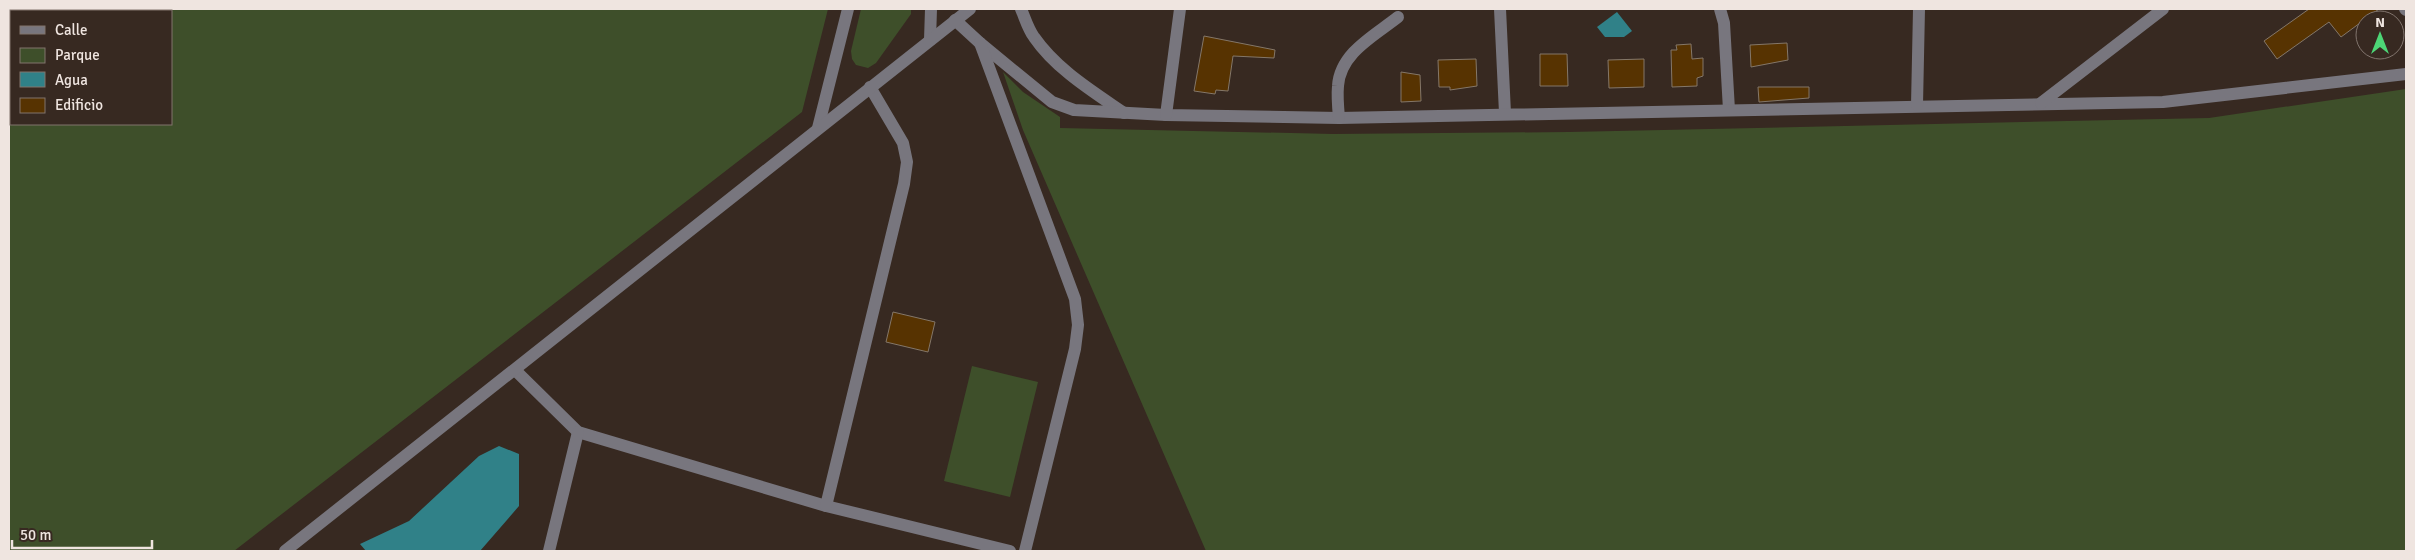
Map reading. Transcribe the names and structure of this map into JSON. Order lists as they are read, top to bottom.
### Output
{
  "legend": [
    "Calle",
    "Parque",
    "Agua",
    "Edificio"
  ],
  "scale_bar": "50 m",
  "north": "top"
}
